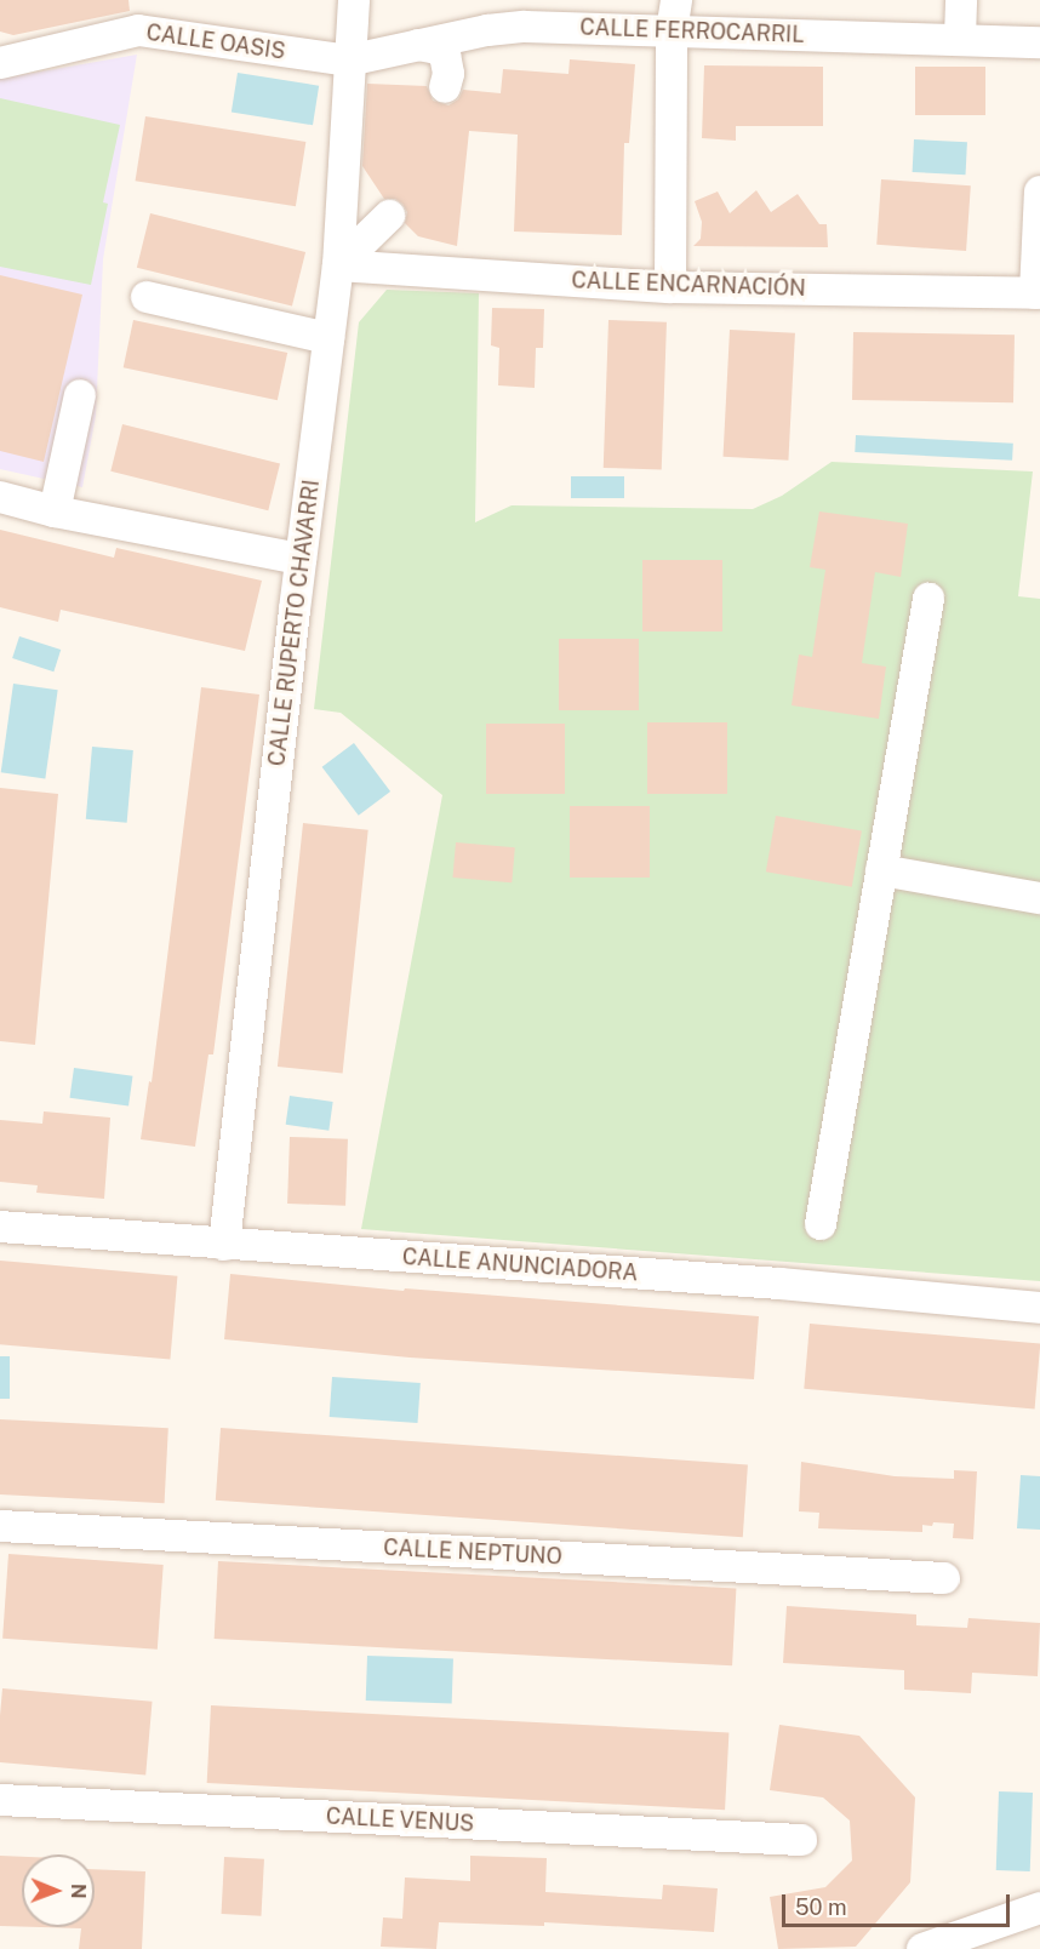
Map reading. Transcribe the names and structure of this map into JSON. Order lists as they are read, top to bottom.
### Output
{
  "streets": {
    "street": [
      "CALLE FERROCARRIL",
      "CALLE OASIS",
      "CALLE ENCARNACIÓN",
      "CALLE RUPERTO CHAVARRI",
      "CALLE ANUNCIADORA",
      "CALLE NEPTUNO",
      "CALLE VENUS"
    ]
  },
  "crossings": [
    ["CALLE FERROCARRIL", "CALLE OASIS"],
    ["CALLE FERROCARRIL", "CALLE RUPERTO CHAVARRI"],
    ["CALLE OASIS", "CALLE RUPERTO CHAVARRI"],
    ["CALLE ENCARNACIÓN", "CALLE RUPERTO CHAVARRI"],
    ["CALLE RUPERTO CHAVARRI", "CALLE ANUNCIADORA"]
  ],
  "scale_bar": "50 m",
  "north": "right"
}
